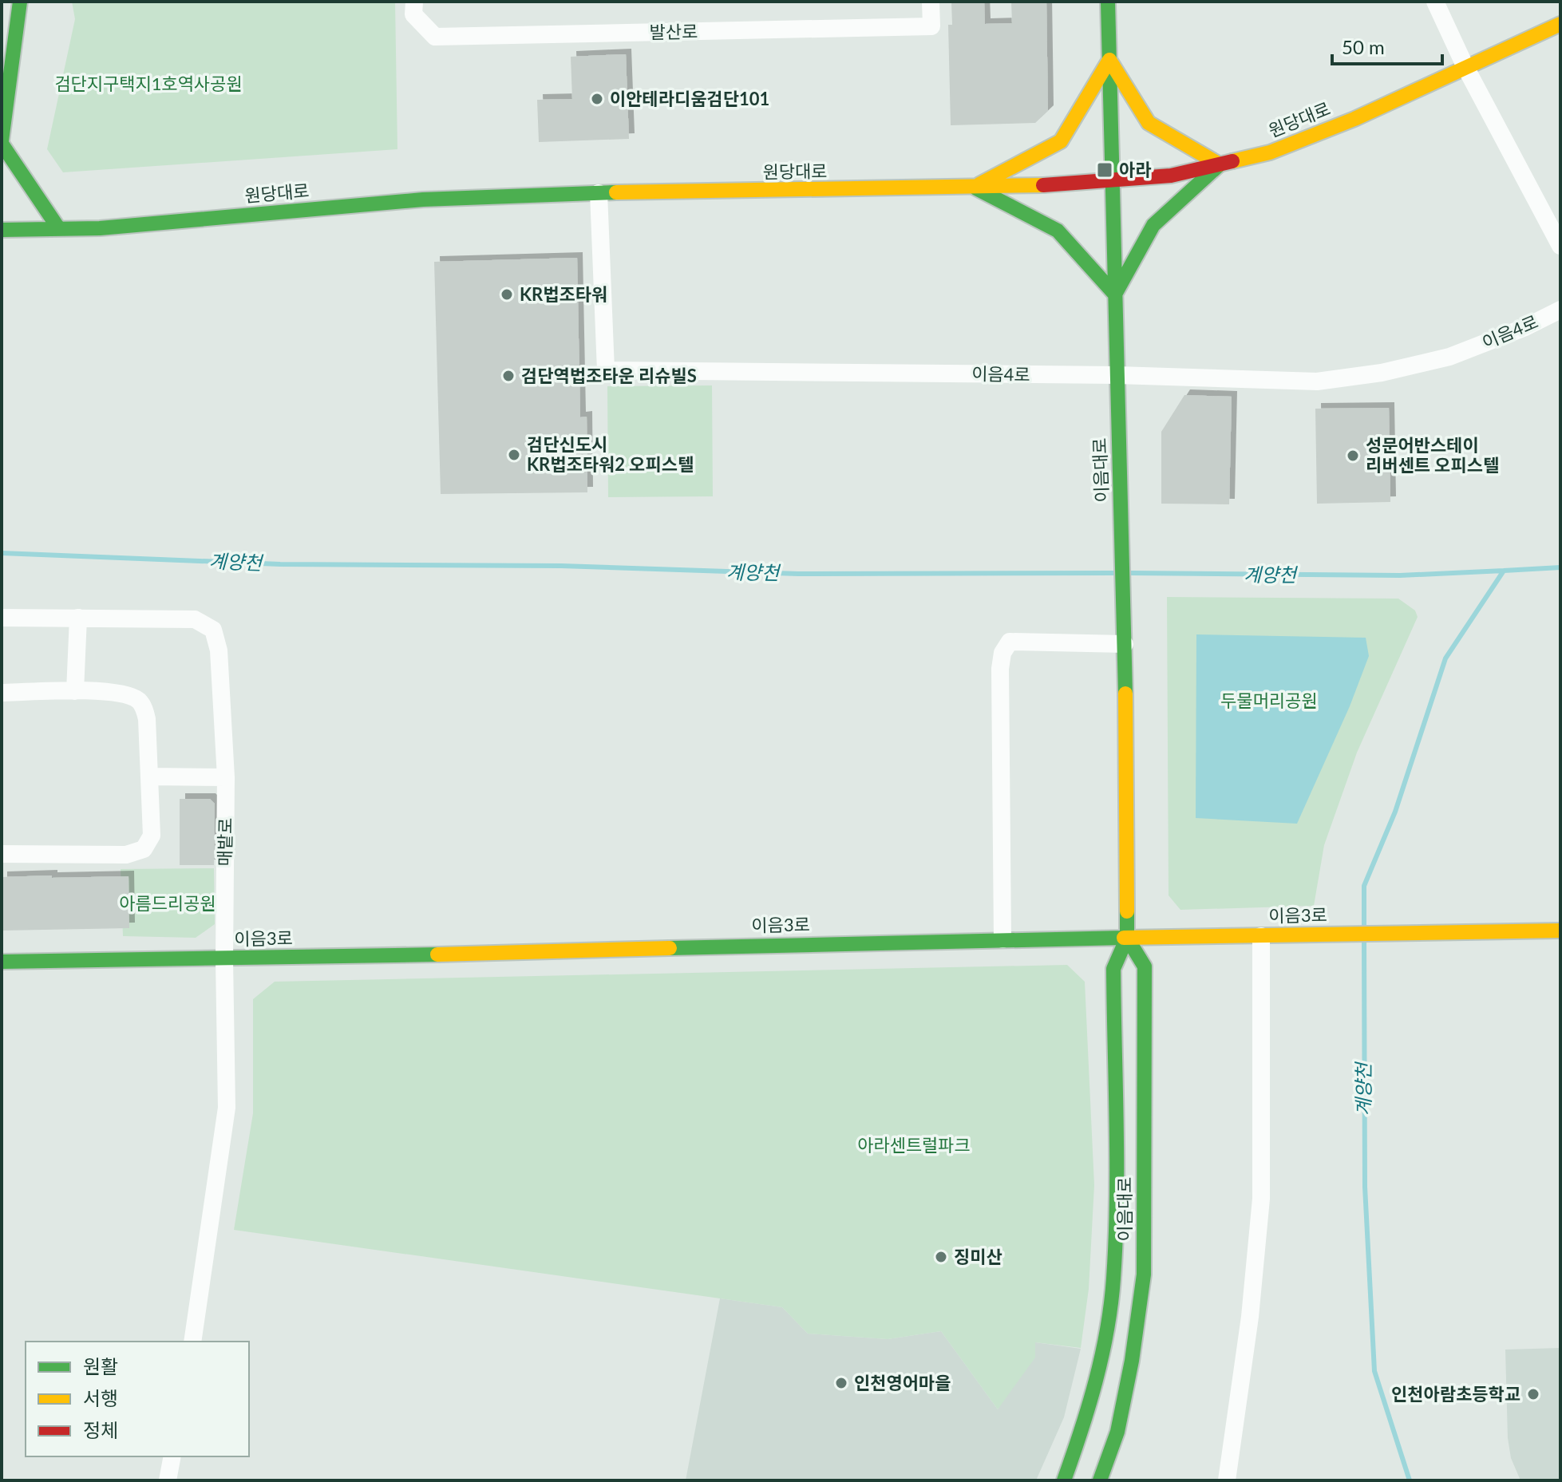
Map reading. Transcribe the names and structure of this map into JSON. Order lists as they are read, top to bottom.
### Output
{
  "streets": {
    "main road": ["원당대로", "이음대로", "이음3로"],
    "street": ["발산로", "이음4로", "매밭로"]
  },
  "crossings": [
    ["원당대로", "이음4로"],
    ["원당대로", "이음대로"],
    ["이음4로", "이음대로"],
    ["이음대로", "이음3로"],
    ["매밭로", "이음3로"]
  ],
  "water": ["계양천"],
  "parks": [
    "검단지구택지1호역사공원",
    "두물머리공원",
    "아름드리공원",
    "아라센트럴파크"
  ],
  "places": {
    "other": [
      "이안테라디움검단101",
      "KR법조타워",
      "검단역법조타운 리슈빌S",
      "검단신도시 KR법조타워2 오피스텔",
      "성문어반스테이 리버센트 오피스텔",
      "징미산",
      "인천영어마을",
      "인천아람초등학교"
    ],
    "transit": ["아라"]
  },
  "legend": ["원활", "서행", "정체"],
  "scale_bar": "50 m"
}
